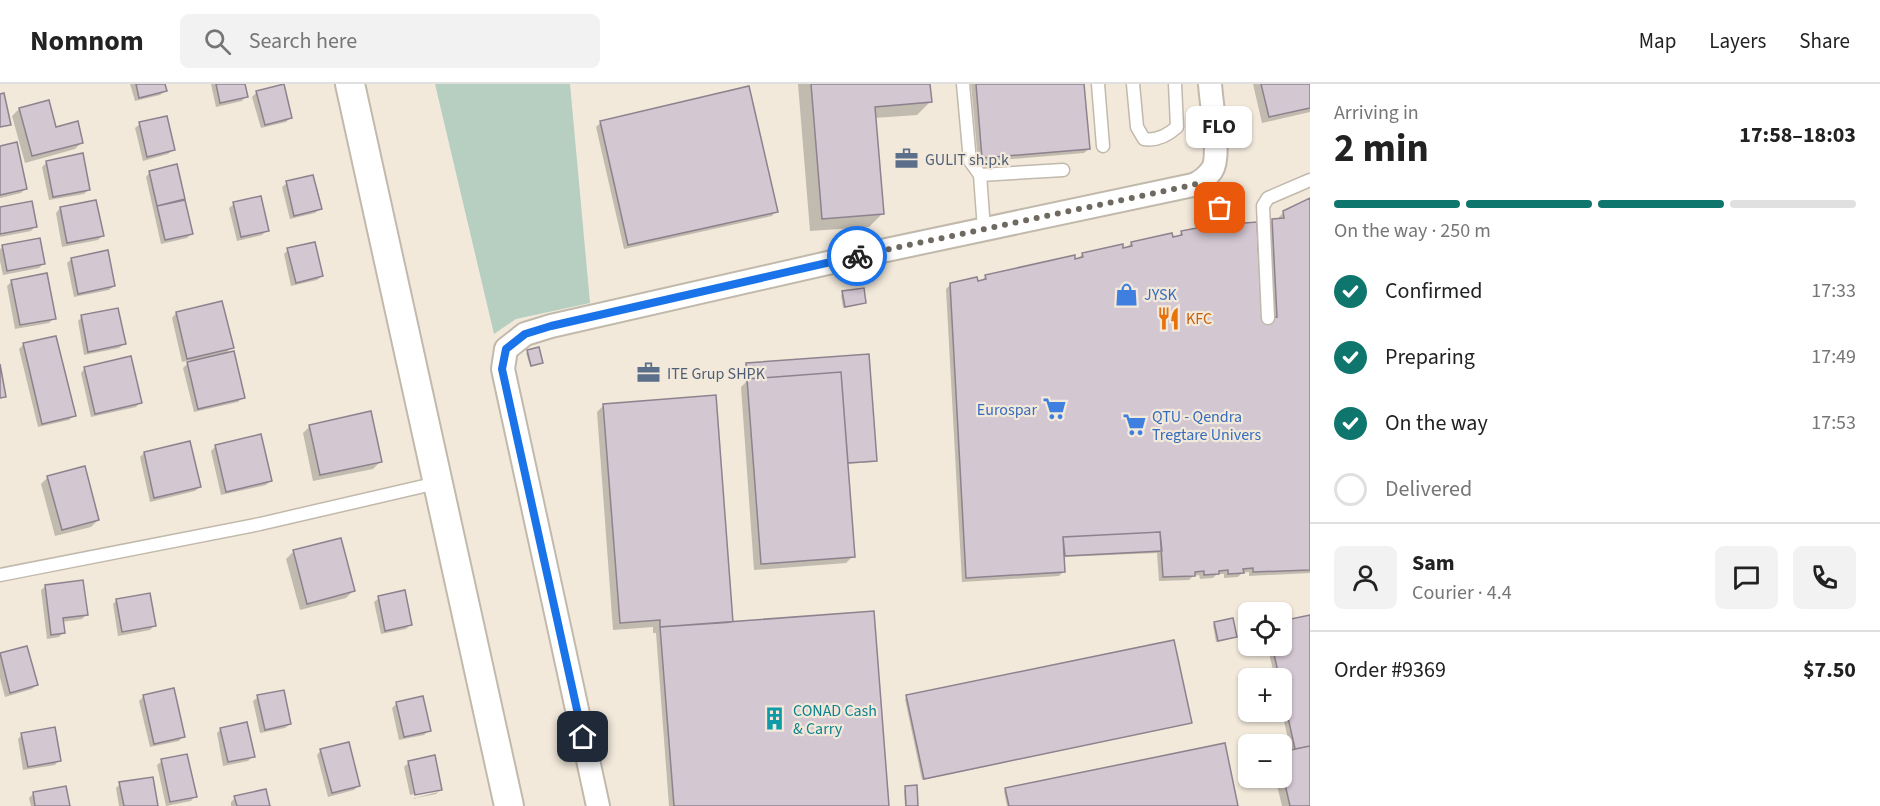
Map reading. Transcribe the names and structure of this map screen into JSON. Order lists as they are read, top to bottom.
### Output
{
  "places": {
    "office": ["GULIT sh.p.k", "ITE Grup SHPK"],
    "other": ["FLO"],
    "shop": ["JYSK"],
    "restaurant": ["KFC"],
    "supermarket": ["Eurospar", "QTU - Qendra Tregtare Univers"],
    "building": ["CONAD Cash & Carry"]
  },
  "page": {
    "header": "Nomnom",
    "search": "Search here",
    "nav": ["Map", "Layers", "Share"],
    "heading": ["2 min", "Arriving in", "17:58–18:03"],
    "panel": [
      "Sam",
      "Courier · 4.4",
      "Order #9369",
      "$7.50"
    ],
    "bubble": "FLO",
    "bar": "On the way · 250 m",
    "list": [
      ["Confirmed", "17:33"],
      ["Preparing", "17:49"],
      ["On the way", "17:53"],
      "Delivered"
    ],
    "map_buttons": ["+", "−"]
  }
}
